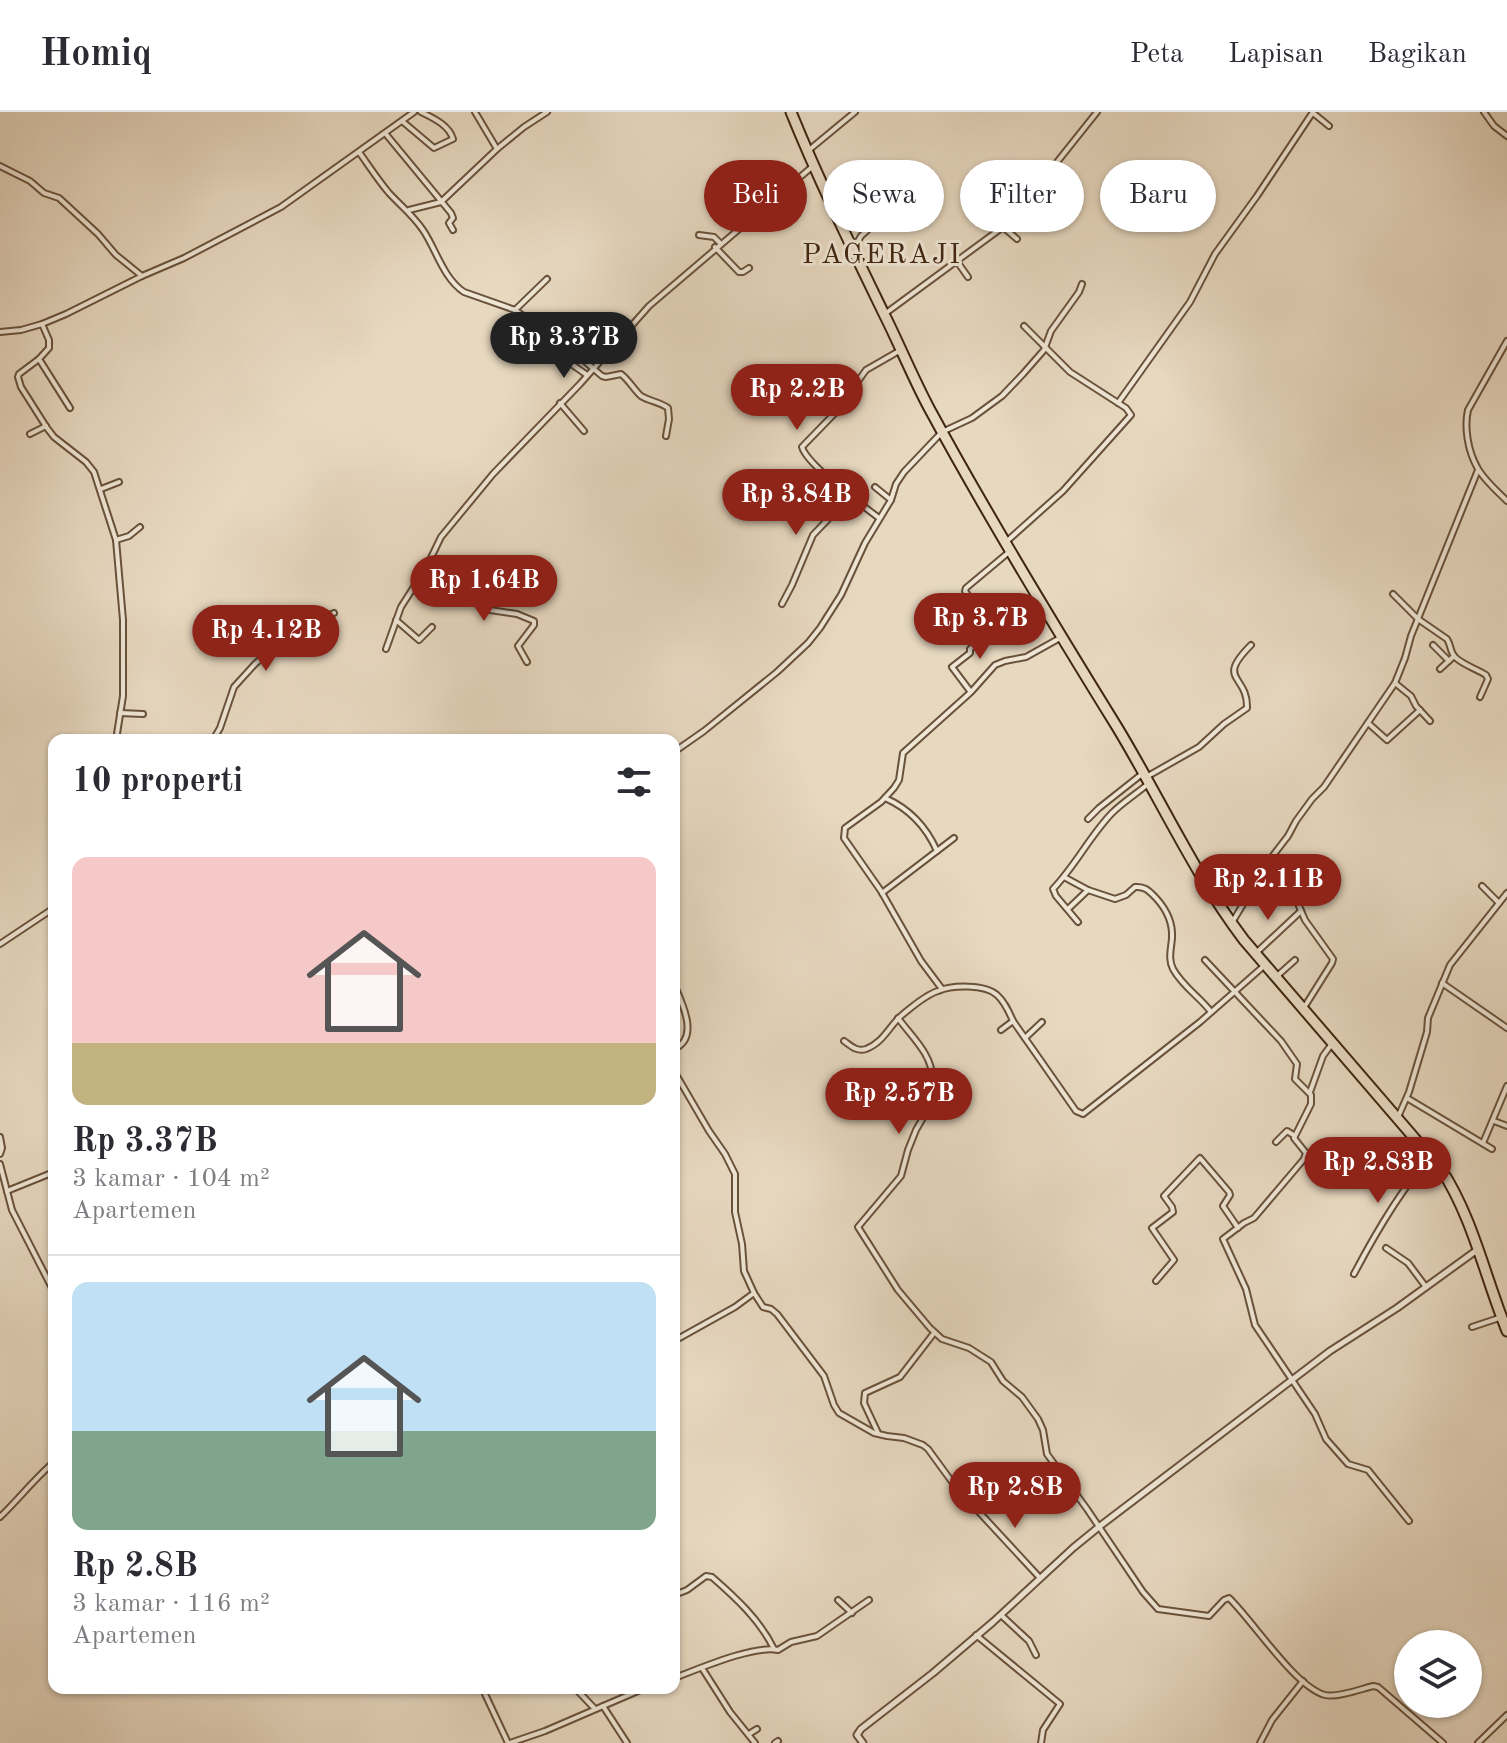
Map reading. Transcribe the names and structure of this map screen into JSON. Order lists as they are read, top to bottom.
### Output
{
  "districts": ["PAGERAJI"],
  "page": {
    "header": "Homiq",
    "nav": ["Peta", "Lapisan", "Bagikan"],
    "chip": [
      "Beli",
      "Sewa",
      "Filter",
      "Baru"
    ],
    "price": [
      "Rp 3.37B",
      "Rp 2.2B",
      "Rp 3.84B",
      "Rp 1.64B",
      "Rp 3.7B",
      "Rp 4.12B",
      "Rp 2.11B",
      "Rp 2.57B",
      "Rp 2.83B",
      "Rp 2.8B"
    ],
    "heading": "10 properti",
    "list": [
      {
        "name": "Rp 3.37B",
        "note": "3 kamar · 104 m² · Apartemen"
      },
      {
        "name": "Rp 2.8B",
        "note": "3 kamar · 116 m² · Apartemen"
      }
    ]
  }
}
